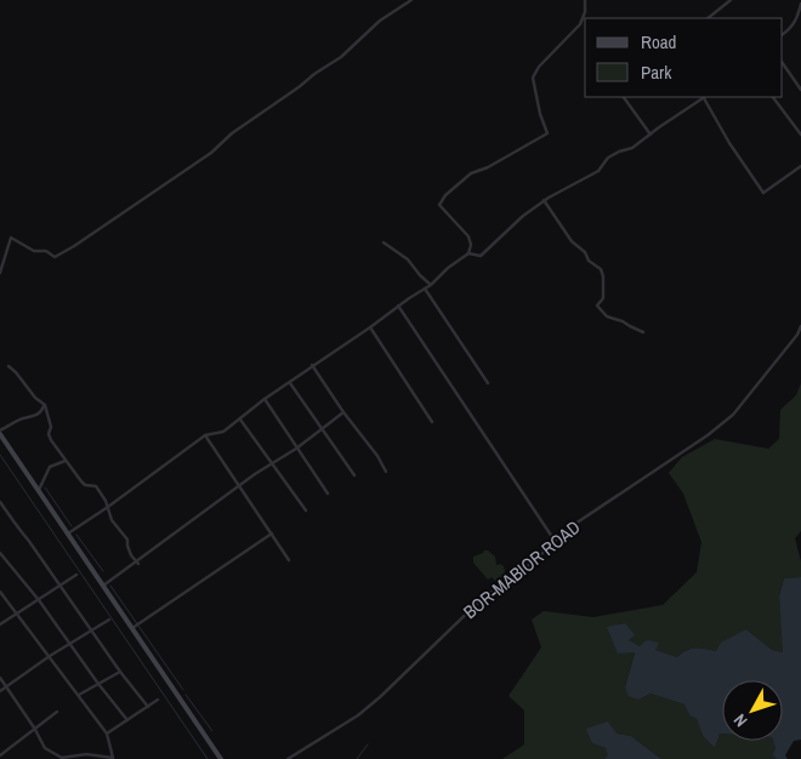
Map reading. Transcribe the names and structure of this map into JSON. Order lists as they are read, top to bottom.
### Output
{
  "streets": {
    "street": ["BOR-MABIOR ROAD"]
  },
  "legend": ["Road", "Park"],
  "north": "bottom left"
}
